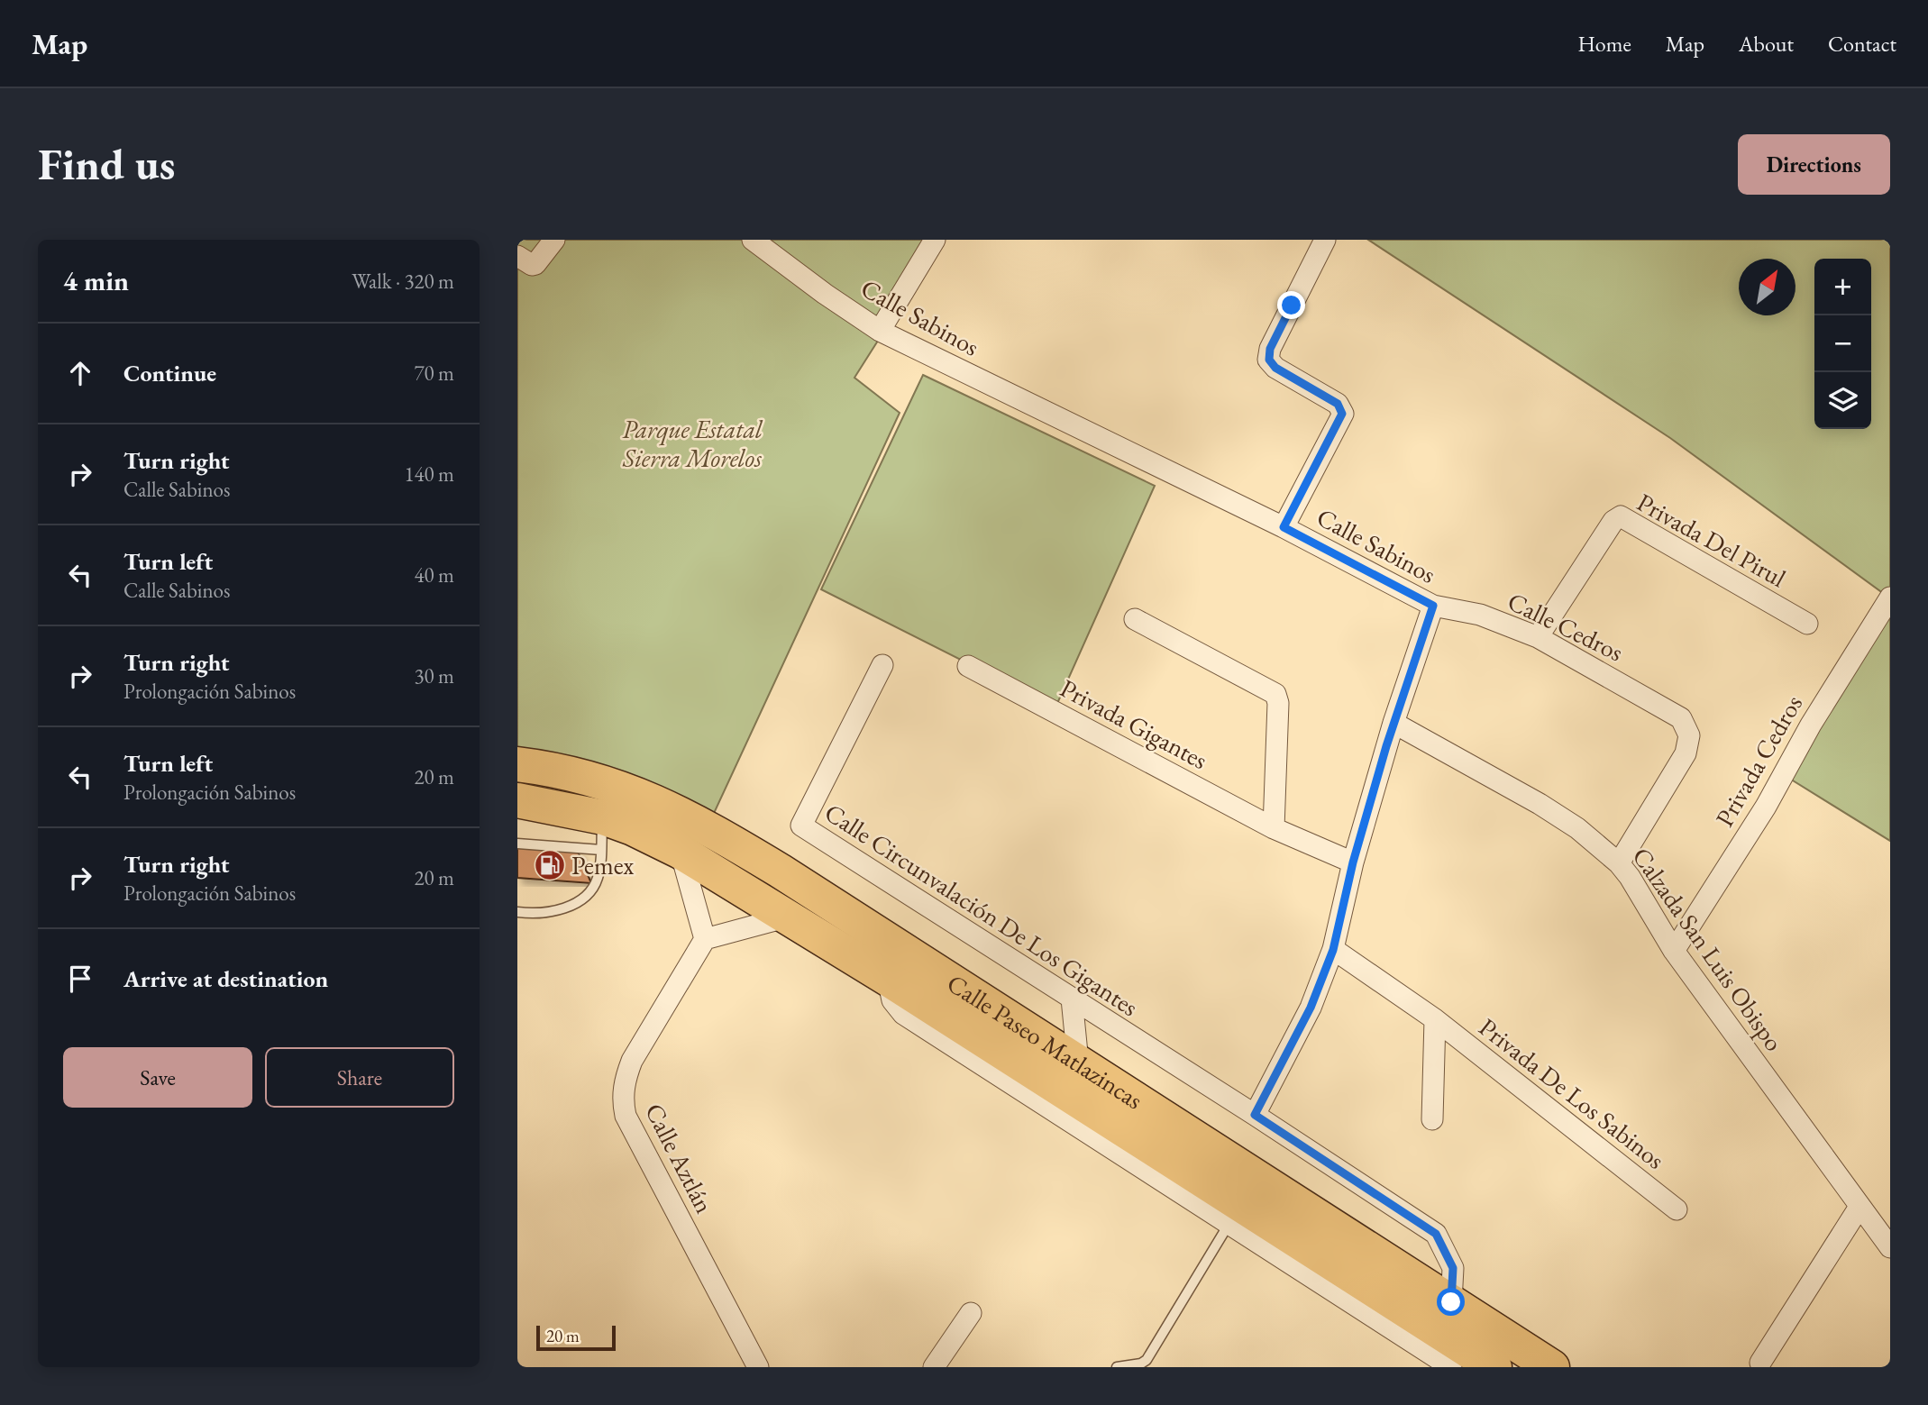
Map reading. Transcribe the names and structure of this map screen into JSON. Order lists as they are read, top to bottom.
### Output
{
  "streets": {
    "highway": ["Calle Paseo Matlazincas"],
    "street": [
      "Calle Sabinos",
      "Privada Del Pirul",
      "Calle Cedros",
      "Privada Gigantes",
      "Privada Cedros",
      "Calle Circunvalación De Los Gigantes",
      "Calzada San Luis Obispo",
      "Privada De Los Sabinos",
      "Calle Aztlán"
    ]
  },
  "crossings": [
    ["Calle Sabinos", "Calle Cedros"],
    ["Calle Sabinos", "Privada Gigantes"],
    ["Calle Sabinos", "Calle Circunvalación De Los Gigantes"],
    ["Calle Sabinos", "Calzada San Luis Obispo"],
    ["Calle Sabinos", "Privada De Los Sabinos"],
    ["Privada Del Pirul", "Calle Cedros"],
    ["Calle Cedros", "Calzada San Luis Obispo"],
    ["Privada Cedros", "Calzada San Luis Obispo"],
    ["Calle Circunvalación De Los Gigantes", "Calle Paseo Matlazincas"]
  ],
  "parks": ["Parque Estatal Sierra Morelos"],
  "places": {
    "fuel station": ["Pemex"]
  },
  "scale_bar": "20 m",
  "north": "top right",
  "page": {
    "header": "Map",
    "nav": [
      "Home",
      "Map",
      "About",
      "Contact"
    ],
    "buttons": [
      "Directions",
      ["Save", "Share"]
    ],
    "title": "Find us",
    "heading": ["4 min", "Walk · 320 m"],
    "map_buttons": ["+", "−"],
    "list": [
      ["Continue", "70 m"],
      ["Turn right", "Calle Sabinos", "140 m"],
      ["Turn left", "Calle Sabinos", "40 m"],
      ["Turn right", "Prolongación Sabinos", "30 m"],
      ["Turn left", "Prolongación Sabinos", "20 m"],
      ["Turn right", "Prolongación Sabinos", "20 m"],
      "Arrive at destination"
    ],
    "scale": "20 m"
  }
}
